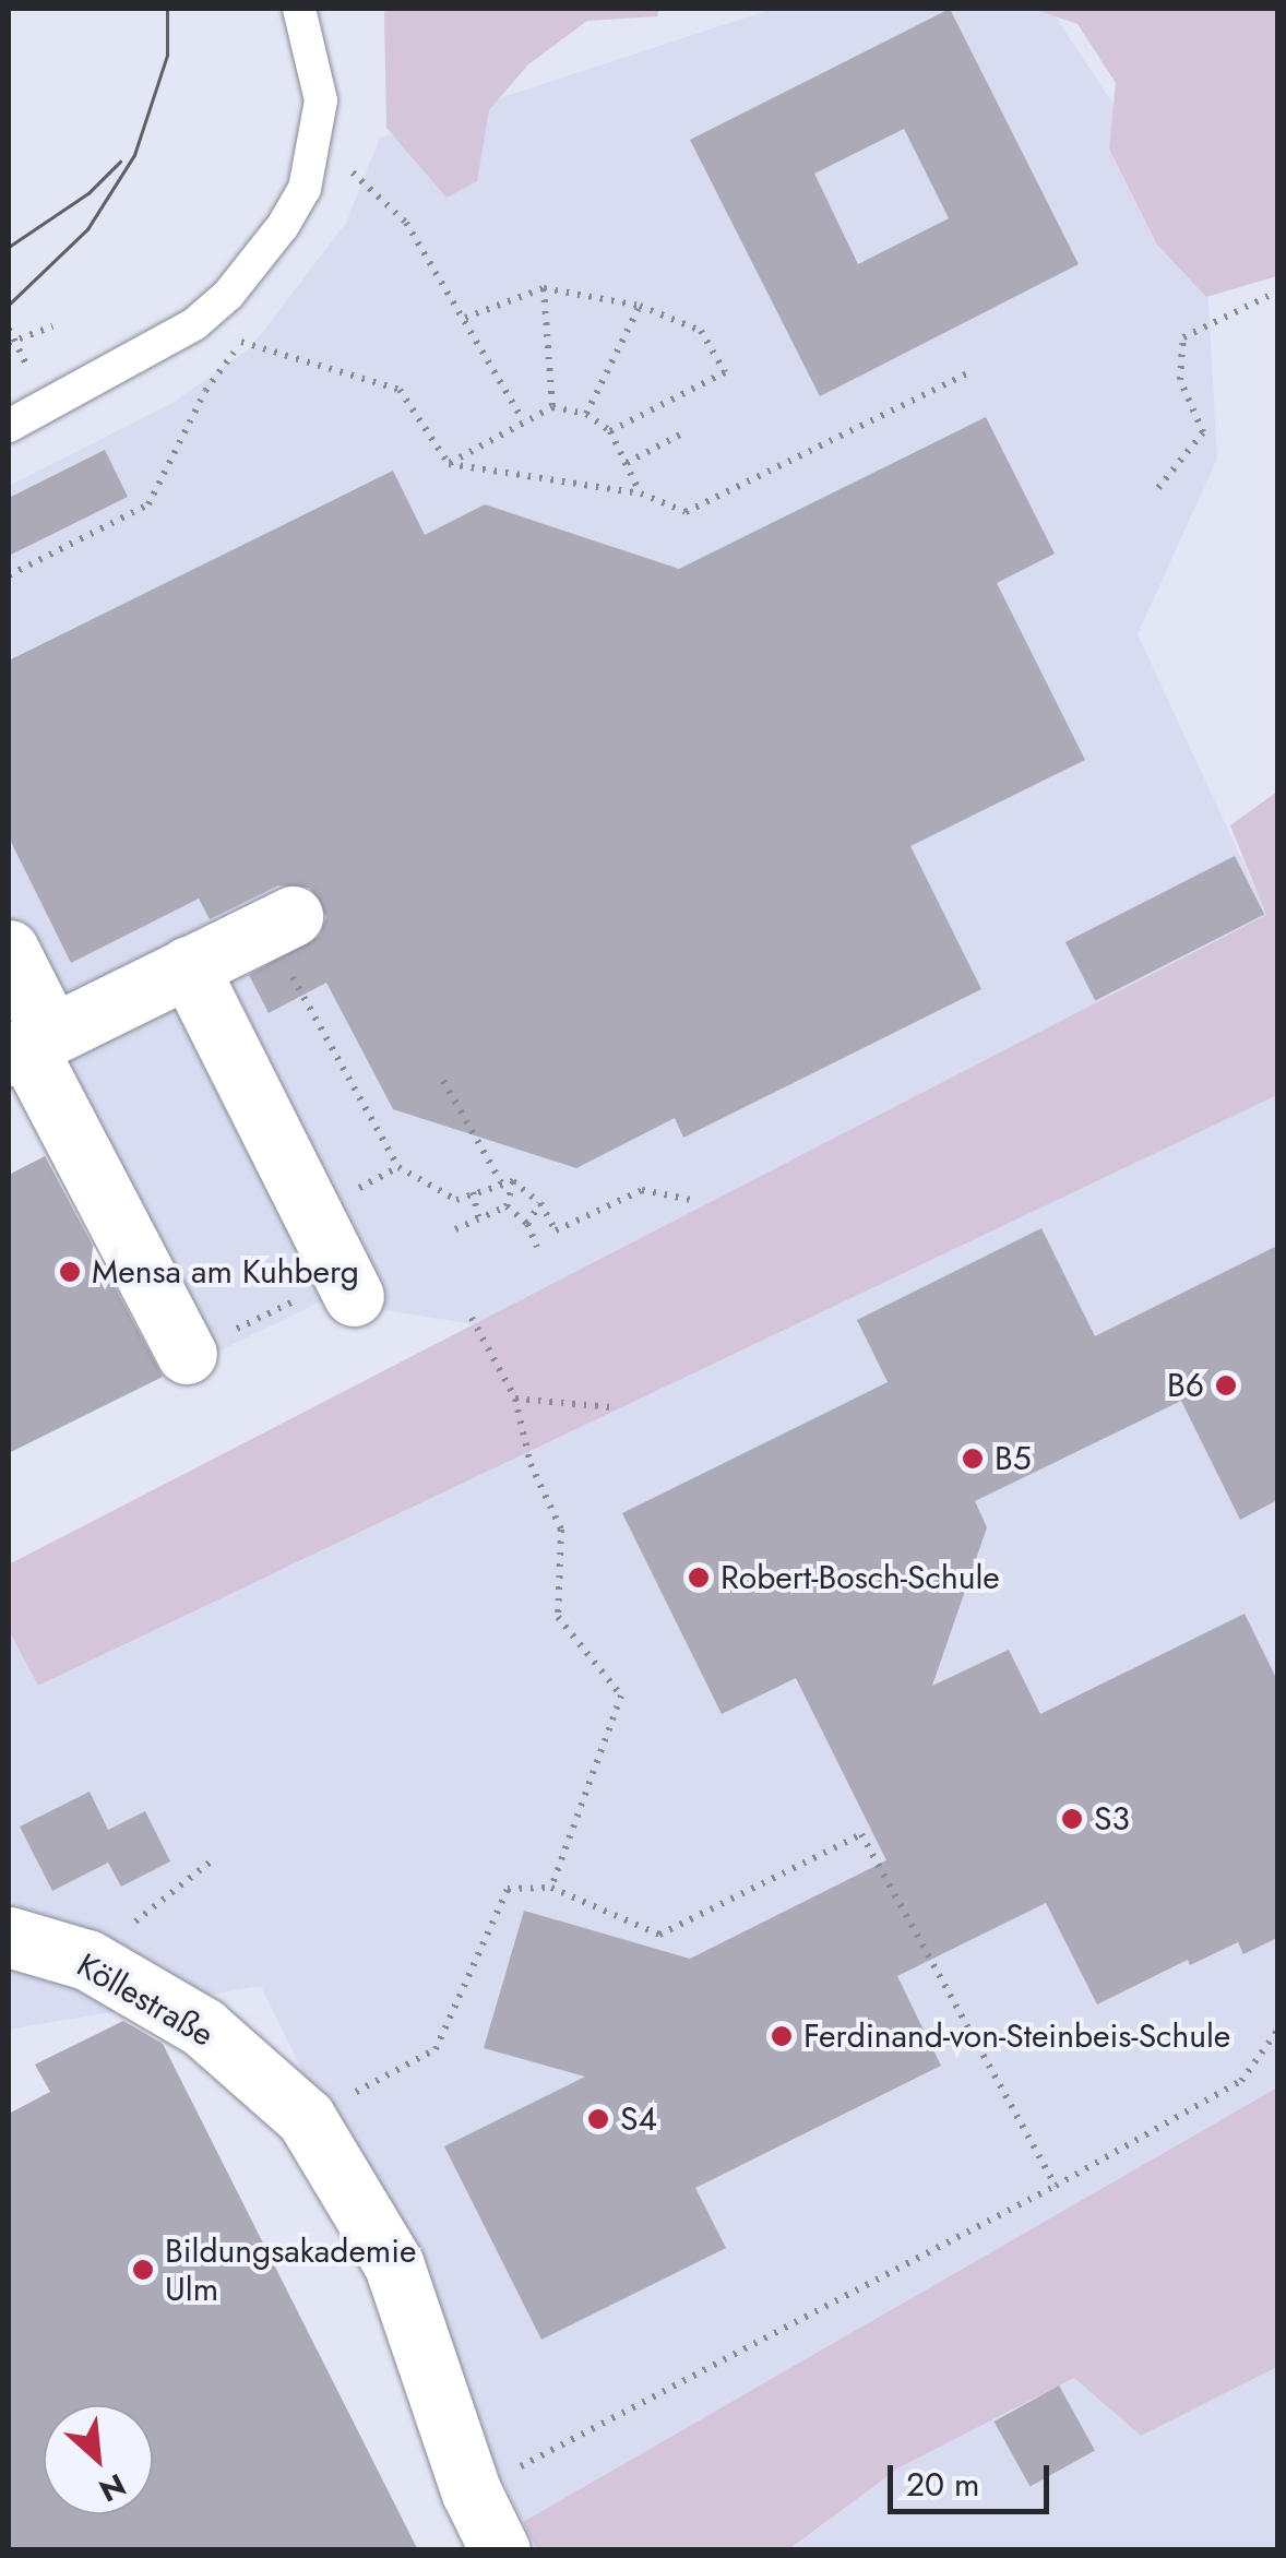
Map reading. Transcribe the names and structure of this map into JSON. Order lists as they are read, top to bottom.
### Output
{
  "streets": {
    "street": ["Köllestraße"]
  },
  "places": [
    "Mensa am Kuhberg",
    "B6",
    "B5",
    "Robert-Bosch-Schule",
    "S3",
    "Ferdinand-von-Steinbeis-Schule",
    "S4",
    "Bildungsakademie Ulm"
  ],
  "scale_bar": "20 m",
  "north": "bottom right"
}
